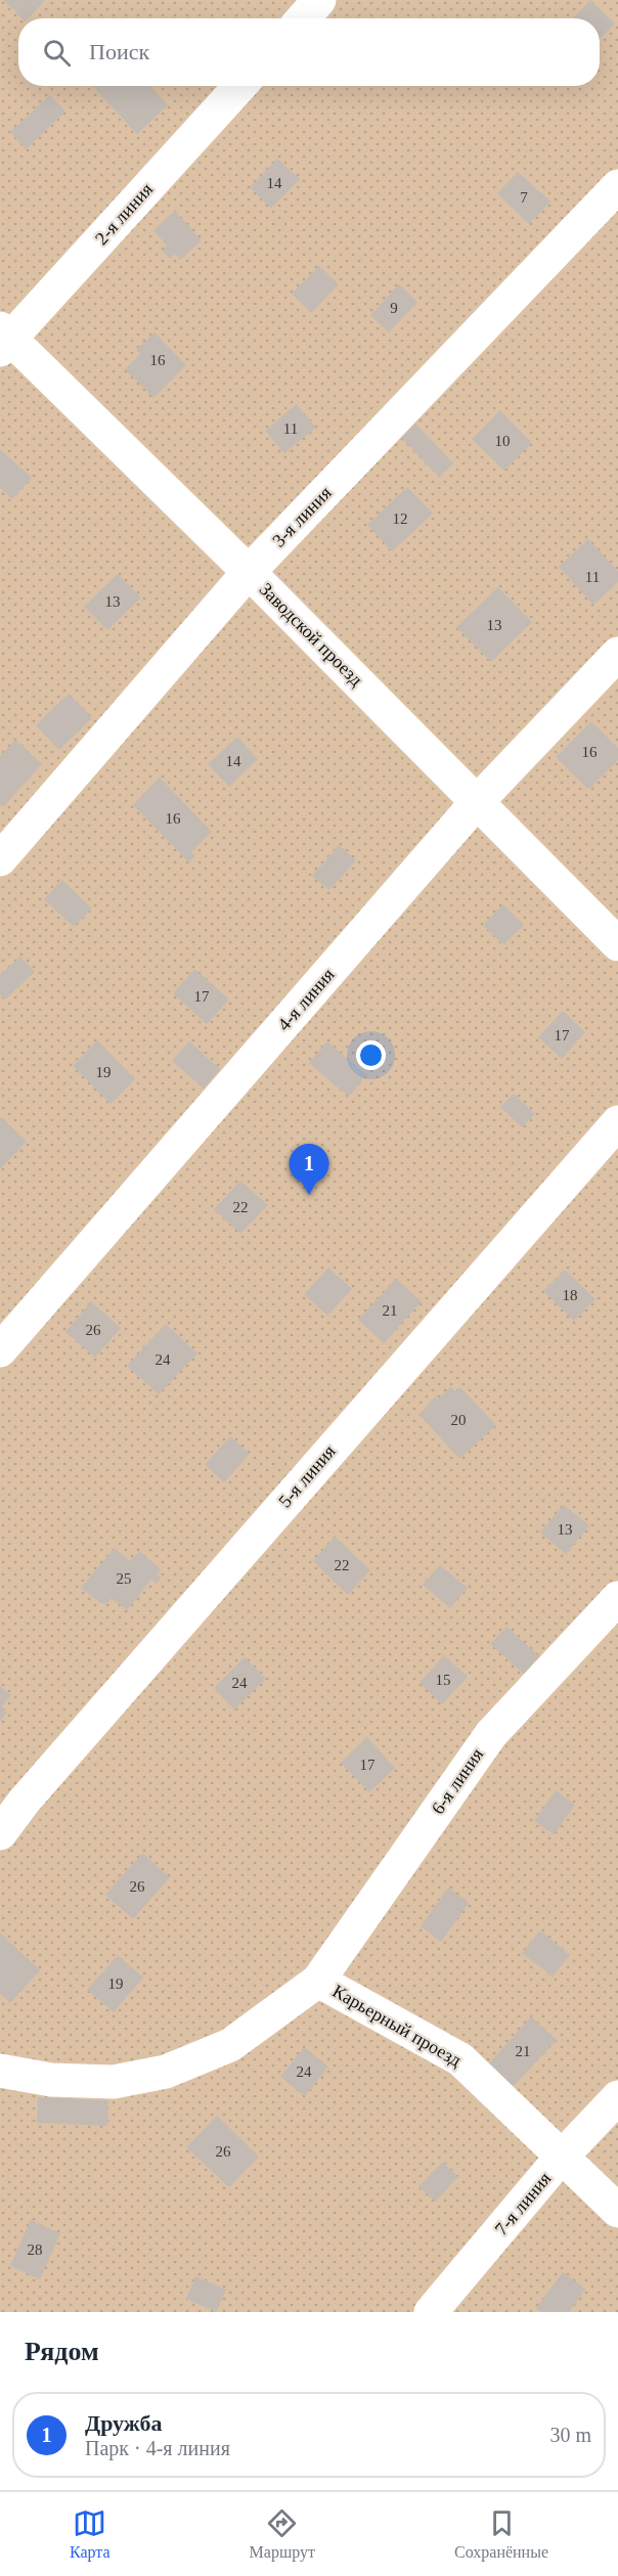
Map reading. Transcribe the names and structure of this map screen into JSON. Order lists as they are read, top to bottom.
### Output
{
  "streets": {
    "street": [
      "2-я линия",
      "3-я линия",
      "Заводской проезд",
      "4-я линия",
      "5-я линия",
      "6-я линия",
      "Карьерный проезд",
      "7-я линия"
    ]
  },
  "crossings": [
    ["2-я линия", "Заводской проезд"],
    ["3-я линия", "Заводской проезд"],
    ["Заводской проезд", "4-я линия"],
    ["6-я линия", "Карьерный проезд"],
    ["Карьерный проезд", "7-я линия"]
  ],
  "house_numbers": [
    "14",
    "7",
    "9",
    "16",
    "11",
    "10",
    "12",
    "11",
    "13",
    "13",
    "16",
    "14",
    "16",
    "17",
    "17",
    "19",
    "22",
    "18",
    "21",
    "26",
    "24",
    "20",
    "13",
    "22",
    "25",
    "15",
    "24",
    "17",
    "26",
    "19",
    "21",
    "24",
    "26",
    "28"
  ],
  "page": {
    "search": "Поиск",
    "pins": "1",
    "heading": "Рядом",
    "list": [
      {
        "mark": "1",
        "name": "Дружба",
        "note": "Парк · 4-я линия",
        "value": "30 m"
      }
    ],
    "nav": ["Карта", "Маршрут", "Сохранённые"]
  }
}
